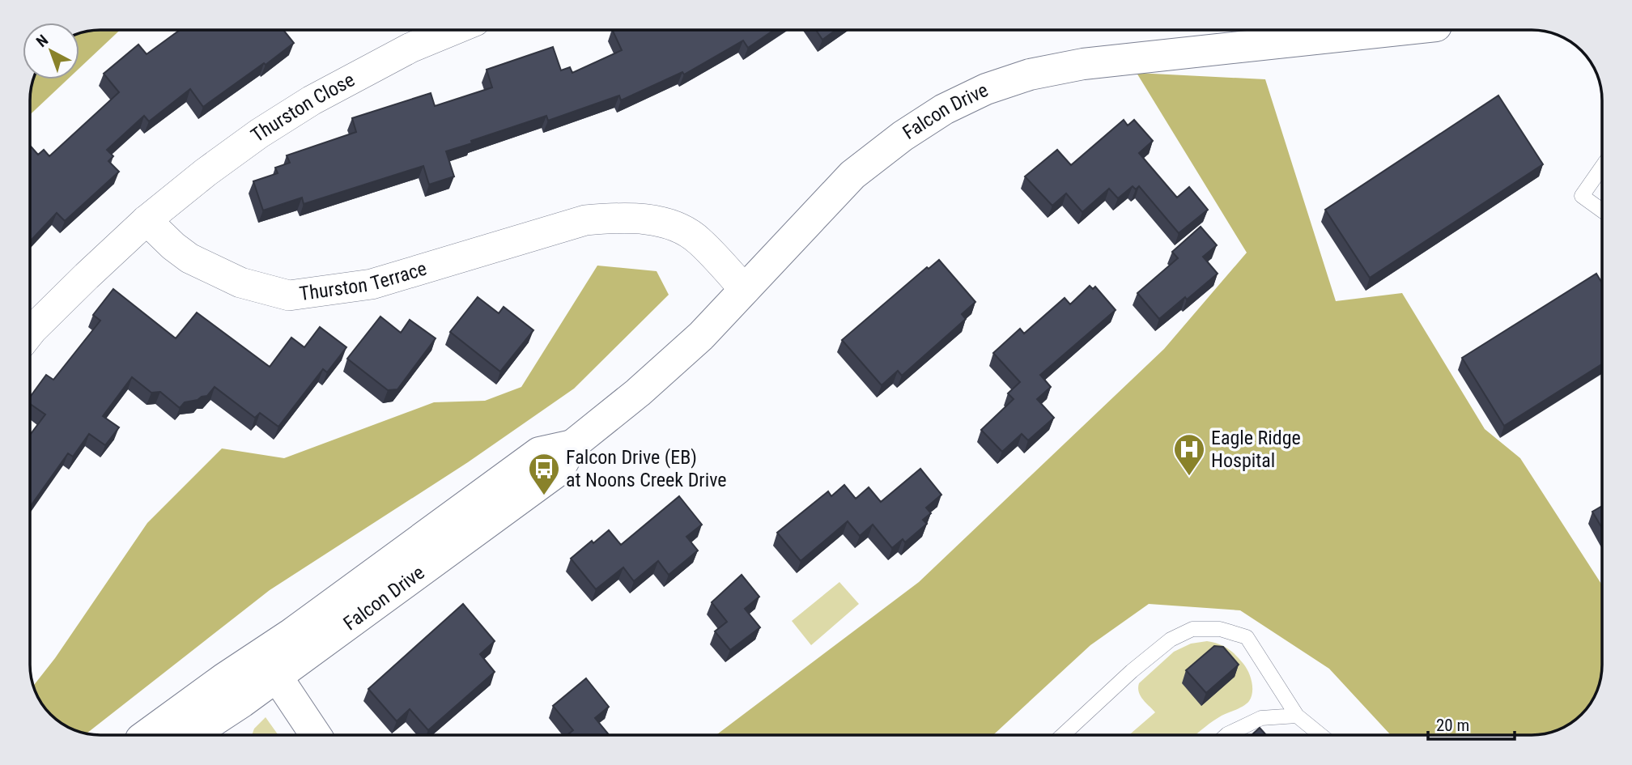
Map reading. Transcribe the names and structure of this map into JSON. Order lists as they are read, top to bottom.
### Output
{
  "streets": {
    "street": ["Thurston Close", "Falcon Drive", "Thurston Terrace"]
  },
  "crossings": [
    ["Thurston Close", "Thurston Terrace"],
    ["Falcon Drive", "Thurston Terrace"]
  ],
  "places": {
    "hospital": ["Eagle Ridge Hospital"],
    "bus stop": ["Falcon Drive (EB) at Noons Creek Drive"]
  },
  "scale_bar": "20 m",
  "north": "top left"
}
